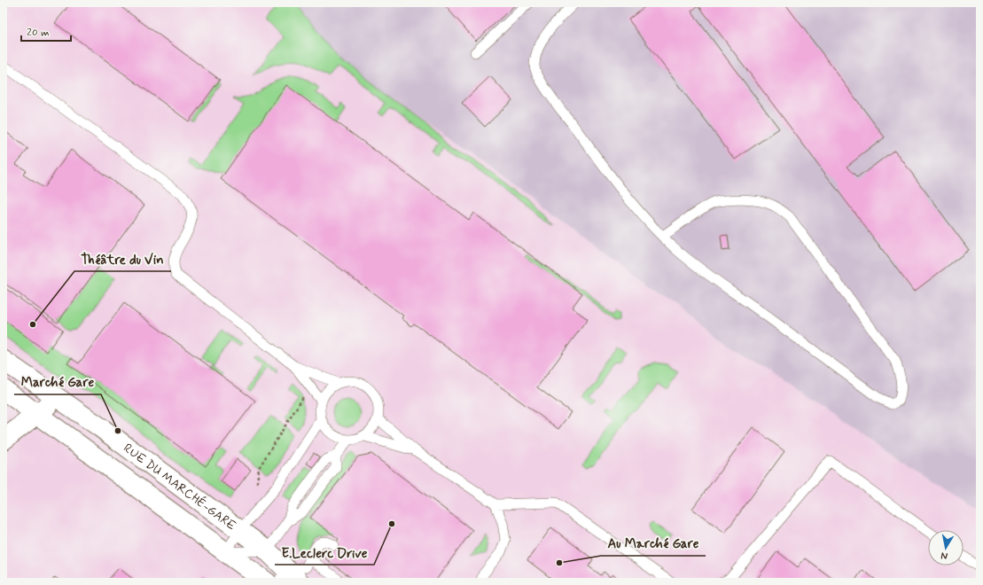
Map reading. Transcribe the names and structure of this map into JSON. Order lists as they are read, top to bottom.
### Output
{
  "streets": {
    "street": ["RUE DU MARCHÉ-GARE"]
  },
  "places": [
    "Théâtre du Vin",
    "Marché Gare",
    "E.Leclerc Drive",
    "Au Marché Gare"
  ],
  "scale_bar": "20 m",
  "north": "bottom"
}
